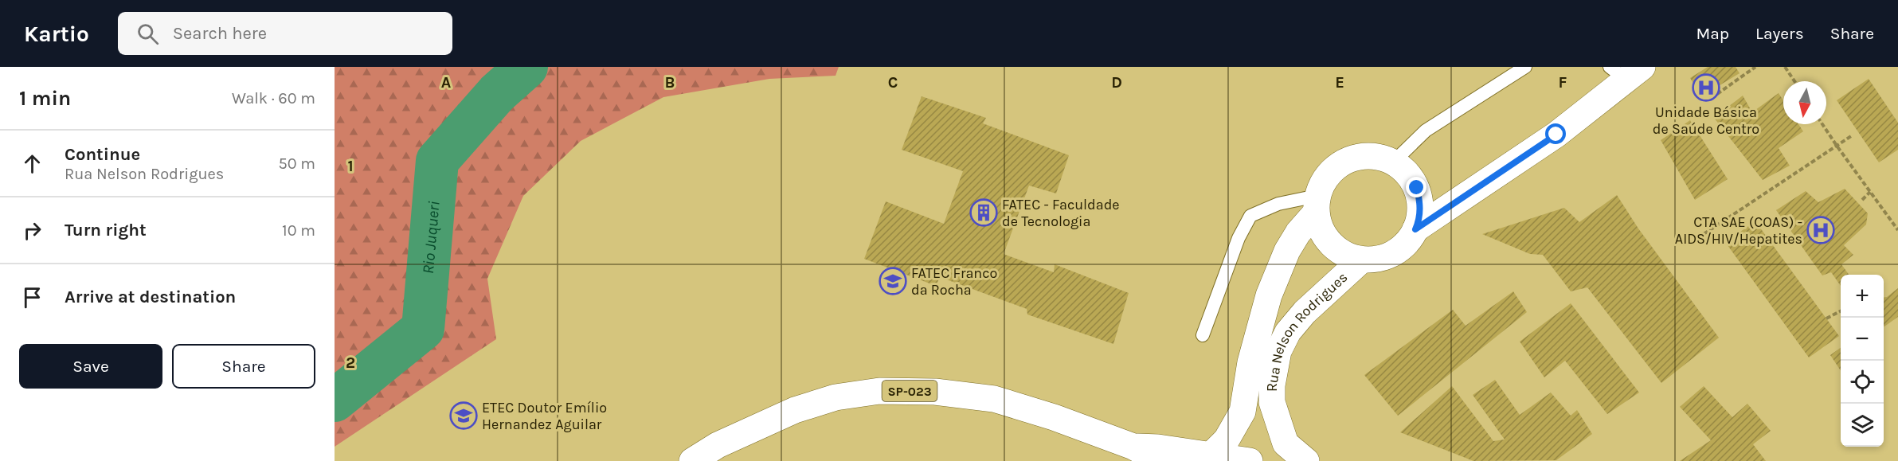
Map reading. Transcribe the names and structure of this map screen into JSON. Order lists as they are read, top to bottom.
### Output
{
  "streets": {
    "street": ["Rua Nelson Rodrigues", "SP-023"]
  },
  "water": ["Rio Juqueri"],
  "places": {
    "hospital": ["Unidade Básica de Saúde Centro", "CTA SAE (COAS) - AIDS/HIV/Hepatites"],
    "building": ["FATEC - Faculdade de Tecnologia"],
    "school or university": ["FATEC Franco da Rocha", "ETEC Doutor Emílio Hernandez Aguilar"]
  },
  "north": "bottom",
  "page": {
    "header": "Kartio",
    "search": "Search here",
    "nav": ["Map", "Layers", "Share"],
    "heading": ["1 min", "Walk · 60 m"],
    "list": [
      ["Continue", "Rua Nelson Rodrigues", "50 m"],
      ["Turn right", "10 m"],
      "Arrive at destination"
    ],
    "map_buttons": ["+", "−"],
    "buttons": ["Save", "Share"]
  },
  "grid": {
    "columns": [
      "A",
      "B",
      "C",
      "D",
      "E",
      "F"
    ],
    "rows": ["1", "2"]
  }
}
